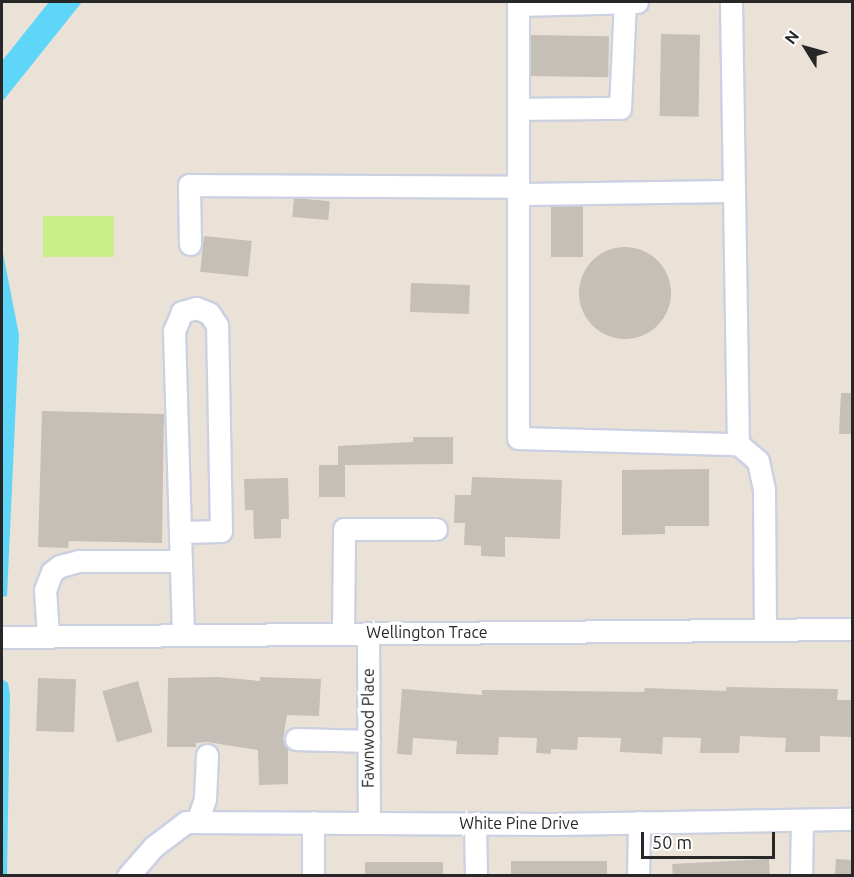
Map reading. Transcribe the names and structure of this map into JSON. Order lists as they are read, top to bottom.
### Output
{
  "streets": {
    "street": ["Wellington Trace", "Fawnwood Place", "White Pine Drive"]
  },
  "crossings": [
    ["Wellington Trace", "Fawnwood Place"],
    ["Fawnwood Place", "White Pine Drive"]
  ],
  "scale_bar": "50 m",
  "north": "top left"
}
